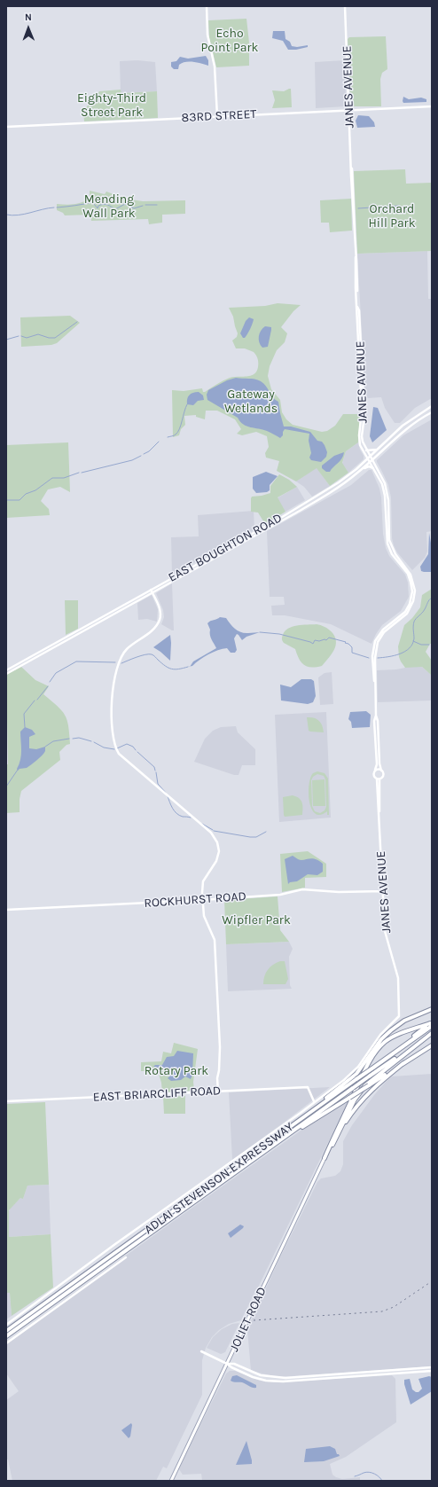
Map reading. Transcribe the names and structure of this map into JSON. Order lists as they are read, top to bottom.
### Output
{
  "streets": {
    "highway": ["ADLAI STEVENSON EXPRESSWAY"],
    "main road": ["JOLIET ROAD"],
    "street": [
      "JANES AVENUE",
      "83RD STREET",
      "EAST BOUGHTON ROAD",
      "ROCKHURST ROAD",
      "EAST BRIARCLIFF ROAD"
    ]
  },
  "crossings": [
    ["JANES AVENUE", "83RD STREET"],
    ["JANES AVENUE", "EAST BOUGHTON ROAD"],
    ["JANES AVENUE", "ROCKHURST ROAD"],
    ["JANES AVENUE", "EAST BRIARCLIFF ROAD"]
  ],
  "parks": [
    "Echo Point Park",
    "Eighty-Third Street Park",
    "Mending Wall Park",
    "Orchard Hill Park",
    "Gateway Wetlands",
    "Wipfler Park",
    "Rotary Park"
  ],
  "north": "top"
}
